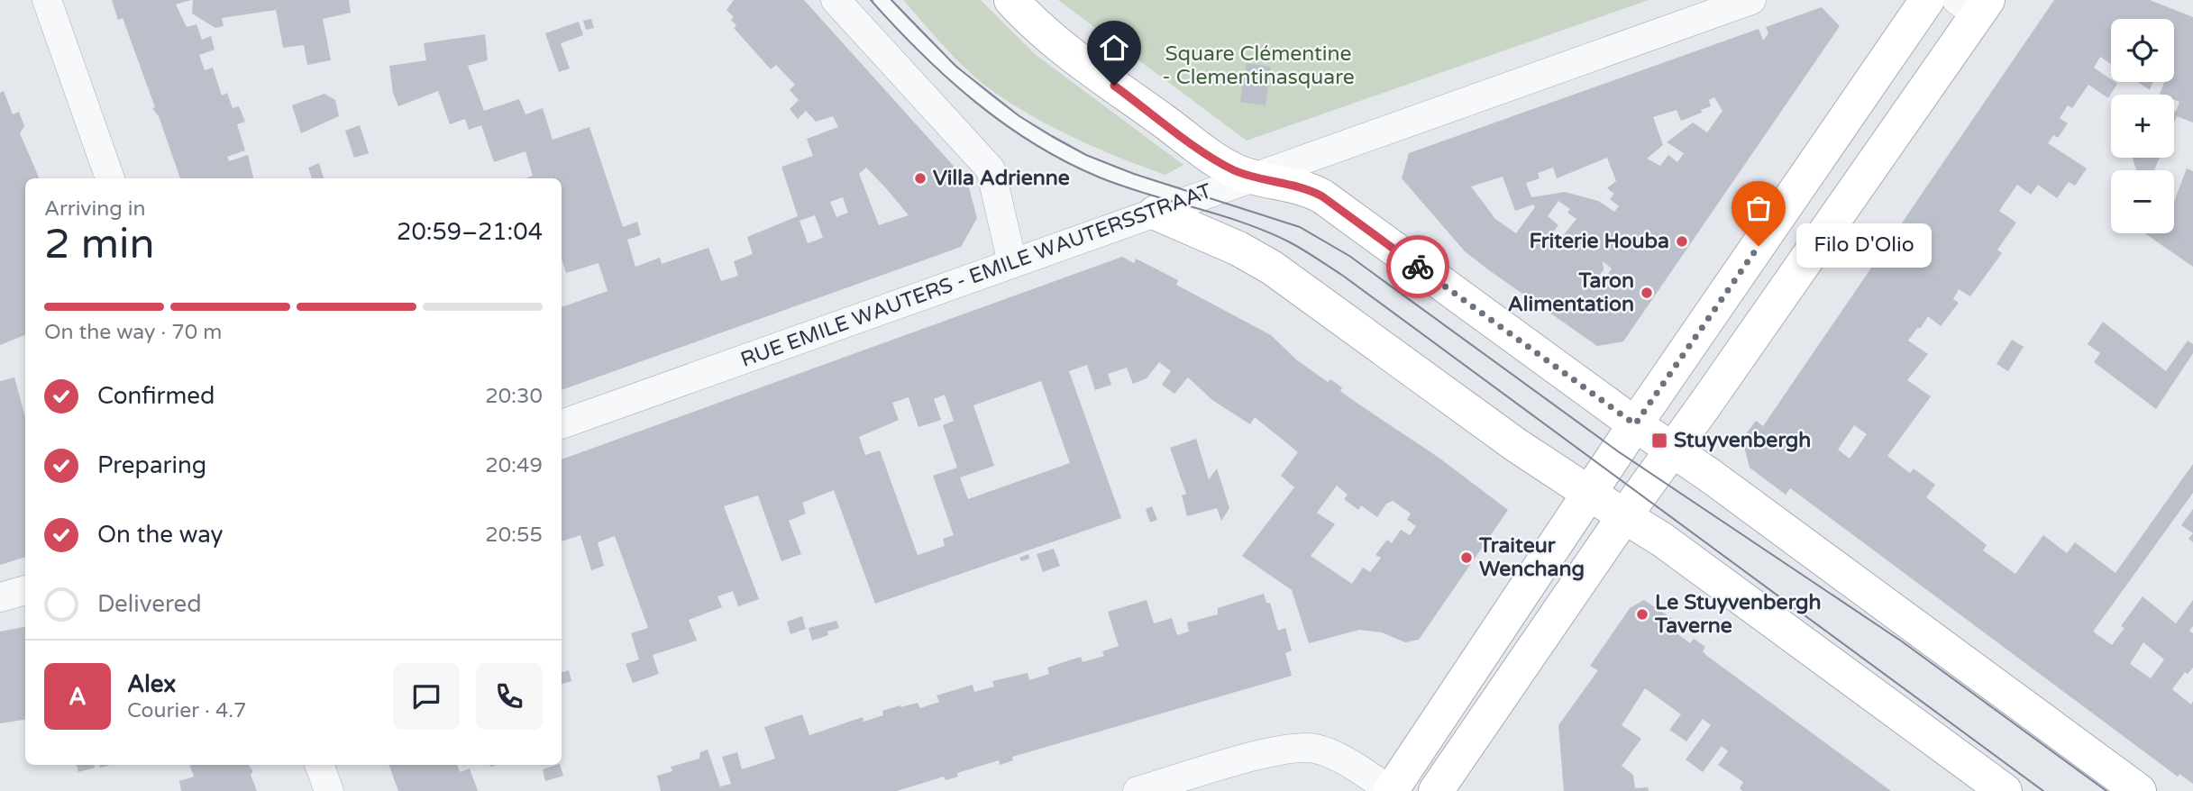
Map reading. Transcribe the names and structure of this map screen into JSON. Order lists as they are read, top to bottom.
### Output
{
  "streets": {
    "street": ["RUE EMILE WAUTERS - EMILE WAUTERSSTRAAT"]
  },
  "parks": ["Square Clémentine - Clementinasquare"],
  "places": {
    "other": [
      "Villa Adrienne",
      "Friterie Houba",
      "Filo D'Olio",
      "Taron Alimentation",
      "Traiteur Wenchang",
      "Le Stuyvenbergh Taverne"
    ],
    "transit": ["Stuyvenbergh"]
  },
  "page": {
    "map_buttons": ["+", "−"],
    "heading": ["2 min", "Arriving in", "20:59–21:04"],
    "panel": ["Alex", "Courier · 4.7"],
    "bubble": "Filo D'Olio",
    "bar": "On the way · 70 m",
    "list": [
      ["Confirmed", "20:30"],
      ["Preparing", "20:49"],
      ["On the way", "20:55"],
      "Delivered"
    ],
    "round": "A"
  }
}
